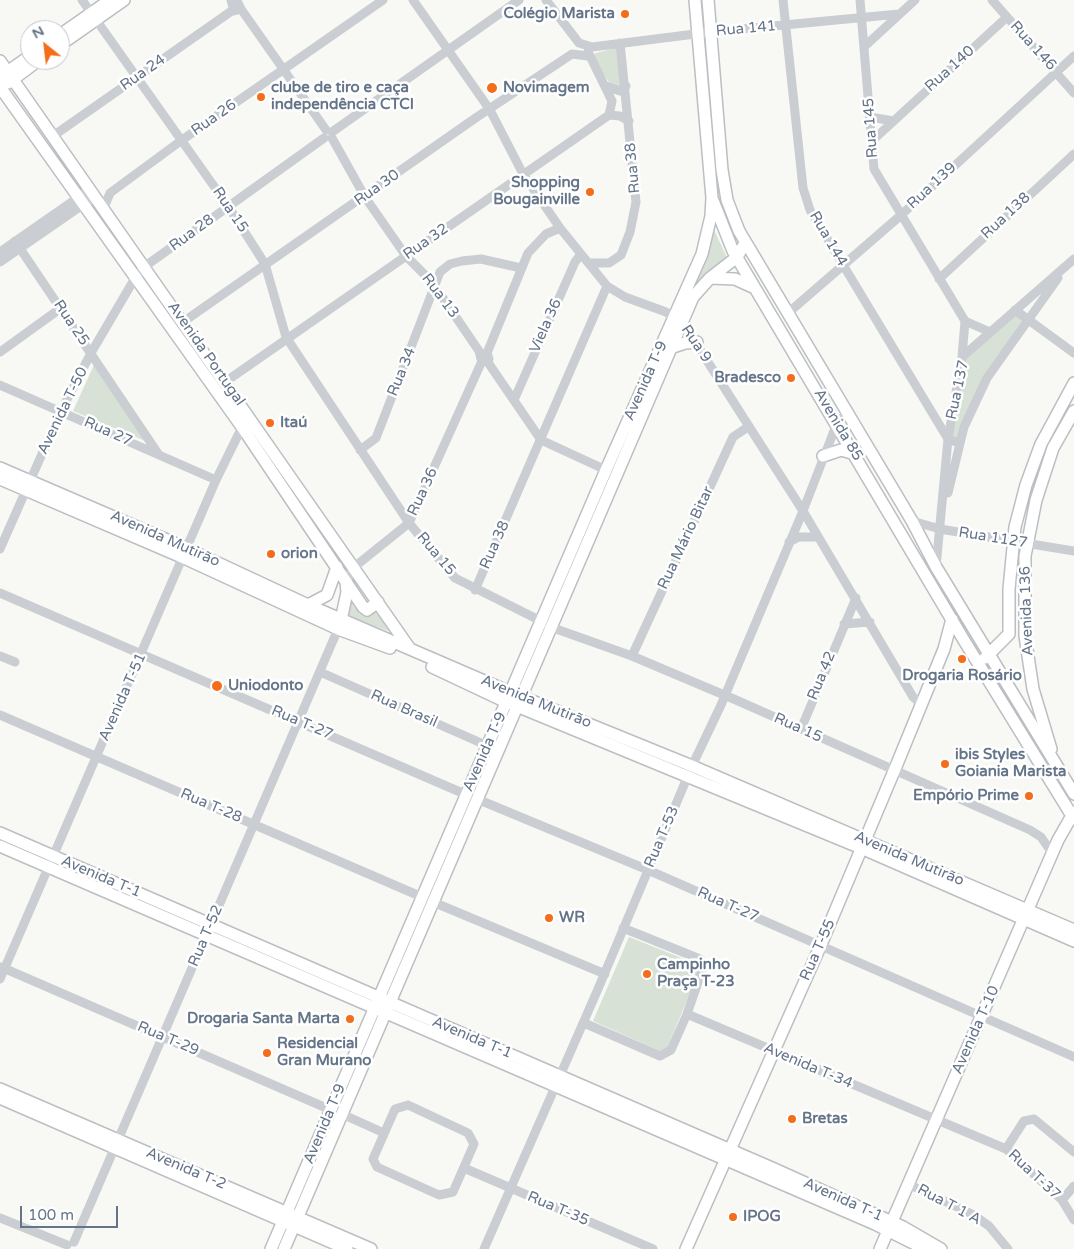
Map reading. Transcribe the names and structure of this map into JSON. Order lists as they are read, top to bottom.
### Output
{
  "streets": {
    "main road": [
      "Avenida Portugal",
      "Avenida T-9",
      "Avenida 85",
      "Rua 36",
      "Avenida Mutirão",
      "Avenida 136",
      "Avenida T-1",
      "Rua T-55",
      "Avenida T-10",
      "Avenida T-2"
    ],
    "street": [
      "Rua 141",
      "Rua 146",
      "Rua 140",
      "Rua 24",
      "Rua 26",
      "Rua 145",
      "Rua 38",
      "Rua 139",
      "Rua 30",
      "Rua 15",
      "Rua 138",
      "Rua 28",
      "Rua 144",
      "Rua 32",
      "Rua 13",
      "Rua 25",
      "Viela 36",
      "Rua 9",
      "Rua 34",
      "Rua 137",
      "Avenida T-50",
      "Rua 27",
      "Rua Mário Bitar",
      "Rua 1127",
      "Rua 42",
      "Avenida T-51",
      "Rua Brasil",
      "Rua T-27",
      "Rua T-28",
      "Rua T-53",
      "Rua T-52",
      "Rua T-29",
      "Avenida T-34",
      "Rua T-37",
      "Rua T 1 A",
      "Rua T-35"
    ]
  },
  "crossings": [
    ["Rua 141", "Rua 145"],
    ["Rua 141", "Rua 38"],
    ["Rua 141", "Rua 144"],
    ["Rua 141", "Avenida 85"],
    ["Rua 146", "Rua 140"],
    ["Rua 146", "Rua 139"],
    ["Rua 140", "Rua 145"],
    ["Rua 24", "Rua 15"],
    ["Rua 24", "Rua 13"],
    ["Rua 24", "Avenida Portugal"],
    ["Rua 26", "Rua 15"],
    ["Rua 26", "Rua 13"],
    ["Rua 26", "Avenida Portugal"],
    ["Rua 145", "Rua 139"],
    ["Rua 145", "Rua 138"],
    ["Rua 38", "Rua 15"],
    ["Rua 38", "Rua 13"],
    ["Rua 38", "Rua 9"],
    ["Rua 139", "Rua 144"],
    ["Rua 139", "Avenida 85"],
    ["Rua 30", "Rua 15"],
    ["Rua 30", "Rua 13"],
    ["Rua 30", "Rua 9"],
    ["Rua 30", "Avenida Portugal"],
    ["Rua 15", "Rua 28"],
    ["Rua 15", "Rua 32"],
    ["Rua 15", "Rua 34"],
    ["Rua 15", "Avenida T-9"],
    ["Rua 15", "Rua 36"],
    ["Rua 15", "Rua Mário Bitar"],
    ["Rua 15", "Rua 42"],
    ["Rua 15", "Rua T-53"],
    ["Rua 15", "Rua T-55"],
    ["Rua 15", "Avenida T-10"],
    ["Rua 28", "Rua 13"],
    ["Rua 28", "Rua 9"],
    ["Rua 28", "Avenida Portugal"],
    ["Rua 28", "Avenida T-50"],
    ["Rua 144", "Rua 137"],
    ["Rua 32", "Rua 13"],
    ["Rua 32", "Rua 9"],
    ["Rua 32", "Avenida Portugal"],
    ["Rua 13", "Viela 36"],
    ["Rua 13", "Rua 34"],
    ["Rua 13", "Rua 36"],
    ["Rua 25", "Avenida T-50"],
    ["Rua 25", "Rua 27"],
    ["Viela 36", "Rua 9"],
    ["Rua 9", "Avenida T-9"],
    ["Rua 9", "Rua 36"],
    ["Rua 9", "Rua Mário Bitar"],
    ["Rua 9", "Rua 42"],
    ["Rua 9", "Rua T-53"],
    ["Rua 9", "Rua T-55"],
    ["Avenida Portugal", "Avenida T-50"],
    ["Avenida Portugal", "Rua 36"],
    ["Avenida Portugal", "Avenida Mutirão"],
    ["Avenida Portugal", "Avenida T-51"],
    ["Avenida T-9", "Avenida 85"],
    ["Avenida T-9", "Avenida Mutirão"],
    ["Avenida T-9", "Rua Brasil"],
    ["Avenida T-9", "Rua T-27"],
    ["Avenida T-9", "Rua T-28"],
    ["Avenida T-9", "Avenida T-1"],
    ["Avenida T-9", "Rua T-29"],
    ["Avenida T-9", "Avenida T-2"],
    ["Rua 137", "Avenida 85"],
    ["Rua 137", "Rua 1127"],
    ["Avenida T-50", "Rua 27"],
    ["Avenida T-50", "Avenida Mutirão"],
    ["Avenida 85", "Rua 1127"],
    ["Avenida 85", "Avenida 136"],
    ["Avenida 85", "Rua T-53"],
    ["Avenida 85", "Rua T-55"],
    ["Avenida 85", "Avenida T-10"],
    ["Rua 27", "Avenida T-51"],
    ["Rua 36", "Avenida Mutirão"],
    ["Rua 36", "Rua T-52"],
    ["Rua 1127", "Avenida 136"],
    ["Avenida Mutirão", "Avenida T-51"],
    ["Avenida Mutirão", "Rua T-53"],
    ["Avenida Mutirão", "Rua T-52"],
    ["Avenida Mutirão", "Rua T-55"],
    ["Avenida Mutirão", "Avenida T-10"],
    ["Avenida T-51", "Rua T-27"],
    ["Avenida T-51", "Rua T-28"],
    ["Avenida T-51", "Avenida T-1"],
    ["Avenida T-51", "Rua T-29"],
    ["Rua Brasil", "Rua T-52"],
    ["Rua T-27", "Rua T-53"],
    ["Rua T-27", "Rua T-52"],
    ["Rua T-27", "Rua T-55"],
    ["Rua T-27", "Avenida T-10"],
    ["Rua T-28", "Rua T-52"],
    ["Rua T-53", "Avenida T-1"],
    ["Rua T-53", "Rua T-35"],
    ["Avenida T-1", "Rua T-52"],
    ["Avenida T-1", "Rua T-55"],
    ["Avenida T-1", "Avenida T-10"],
    ["Rua T-52", "Rua T-29"],
    ["Rua T-52", "Avenida T-2"],
    ["Rua T-55", "Avenida T-34"],
    ["Avenida T-10", "Avenida T-34"],
    ["Avenida T-10", "Rua T-37"],
    ["Avenida T-10", "Rua T 1 A"],
    ["Rua T-29", "Rua T-35"],
    ["Avenida T-34", "Rua T-37"]
  ],
  "places": [
    "Colégio Marista",
    "Novimagem",
    "clube de tiro e caça independência CTCI",
    "Shopping Bougainville",
    "Bradesco",
    "Itaú",
    "orion",
    "Drogaria Rosário",
    "Uniodonto",
    "ibis Styles Goiania Marista",
    "Empório Prime",
    "WR",
    "Campinho Praça T-23",
    "Drogaria Santa Marta",
    "Residencial Gran Murano",
    "Bretas",
    "IPOG"
  ],
  "scale_bar": "100 m",
  "north": "top left"
}
